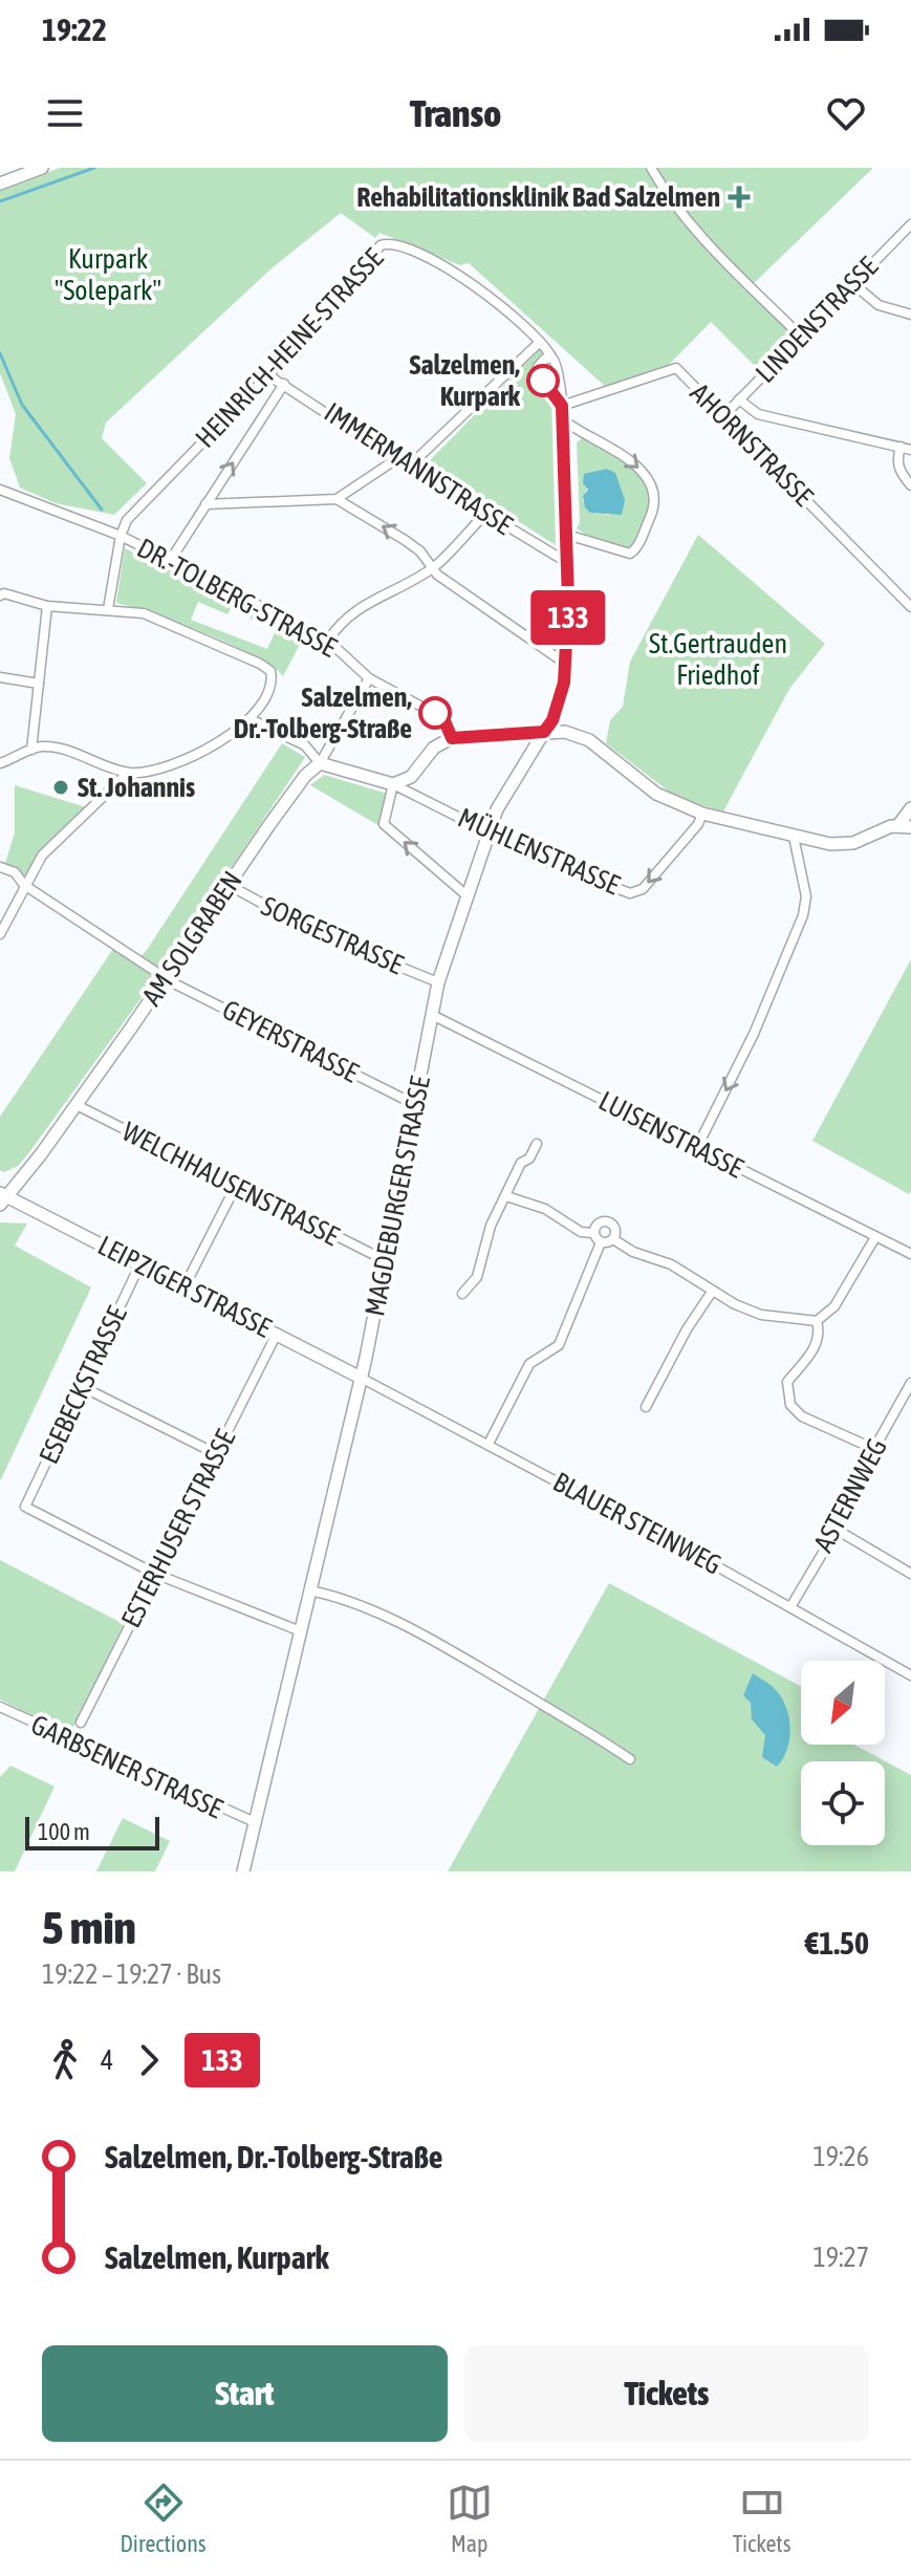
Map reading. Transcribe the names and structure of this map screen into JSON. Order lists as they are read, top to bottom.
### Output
{
  "streets": {
    "street": [
      "LINDENSTRASSE",
      "HEINRICH-HEINE-STRASSE",
      "AHORNSTRASSE",
      "IMMERMANNSTRASSE",
      "DR.-TOLBERG-STRASSE",
      "MÜHLENSTRASSE",
      "SORGESTRASSE",
      "AM SOLGRABEN",
      "GEYERSTRASSE",
      "LUISENSTRASSE",
      "WELCHHAUSENSTRASSE",
      "MAGDEBURGER STRASSE",
      "LEIPZIGER STRASSE",
      "ESEBECKSTRASSE",
      "ASTERNWEG",
      "BLAUER STEINWEG",
      "ESTERHUSER STRASSE",
      "GARBSENER STRASSE"
    ]
  },
  "crossings": [
    ["LINDENSTRASSE", "AHORNSTRASSE"],
    ["HEINRICH-HEINE-STRASSE", "IMMERMANNSTRASSE"],
    ["HEINRICH-HEINE-STRASSE", "DR.-TOLBERG-STRASSE"],
    ["AHORNSTRASSE", "MAGDEBURGER STRASSE"],
    ["IMMERMANNSTRASSE", "MAGDEBURGER STRASSE"],
    ["DR.-TOLBERG-STRASSE", "AM SOLGRABEN"],
    ["MÜHLENSTRASSE", "MAGDEBURGER STRASSE"],
    ["SORGESTRASSE", "AM SOLGRABEN"],
    ["SORGESTRASSE", "MAGDEBURGER STRASSE"],
    ["AM SOLGRABEN", "GEYERSTRASSE"],
    ["AM SOLGRABEN", "WELCHHAUSENSTRASSE"],
    ["AM SOLGRABEN", "LEIPZIGER STRASSE"],
    ["GEYERSTRASSE", "MAGDEBURGER STRASSE"],
    ["LUISENSTRASSE", "MAGDEBURGER STRASSE"],
    ["WELCHHAUSENSTRASSE", "MAGDEBURGER STRASSE"],
    ["MAGDEBURGER STRASSE", "LEIPZIGER STRASSE"],
    ["MAGDEBURGER STRASSE", "BLAUER STEINWEG"],
    ["MAGDEBURGER STRASSE", "GARBSENER STRASSE"],
    ["LEIPZIGER STRASSE", "ESEBECKSTRASSE"],
    ["LEIPZIGER STRASSE", "BLAUER STEINWEG"],
    ["LEIPZIGER STRASSE", "ESTERHUSER STRASSE"],
    ["ESEBECKSTRASSE", "ESTERHUSER STRASSE"],
    ["ASTERNWEG", "BLAUER STEINWEG"]
  ],
  "one_way": ["MÜHLENSTRASSE"],
  "parks": ["Kurpark \"Solepark\"", "St.Gertrauden Friedhof"],
  "places": {
    "health": ["Rehabilitationsklinik Bad Salzelmen"],
    "other": ["Salzelmen, Kurpark", "Salzelmen, Dr.-Tolberg-Straße", "St. Johannis"]
  },
  "lines": ["bus line 133"],
  "scale_bar": "100 m",
  "north": "bottom left",
  "page": {
    "status": "19:22",
    "header": "Transo",
    "on_map": "133",
    "scale": "100 m",
    "heading": ["5 min", "19:22 – 19:27 · Bus", "€1.50"],
    "legs": ["4", "133"],
    "list": [
      {
        "name": "Salzelmen, Dr.-Tolberg-Straße",
        "value": "19:26"
      },
      {
        "name": "Salzelmen, Kurpark",
        "value": "19:27"
      }
    ],
    "buttons": ["Start", "Tickets"],
    "tabs": ["Directions", "Map", "Tickets"]
  }
}
